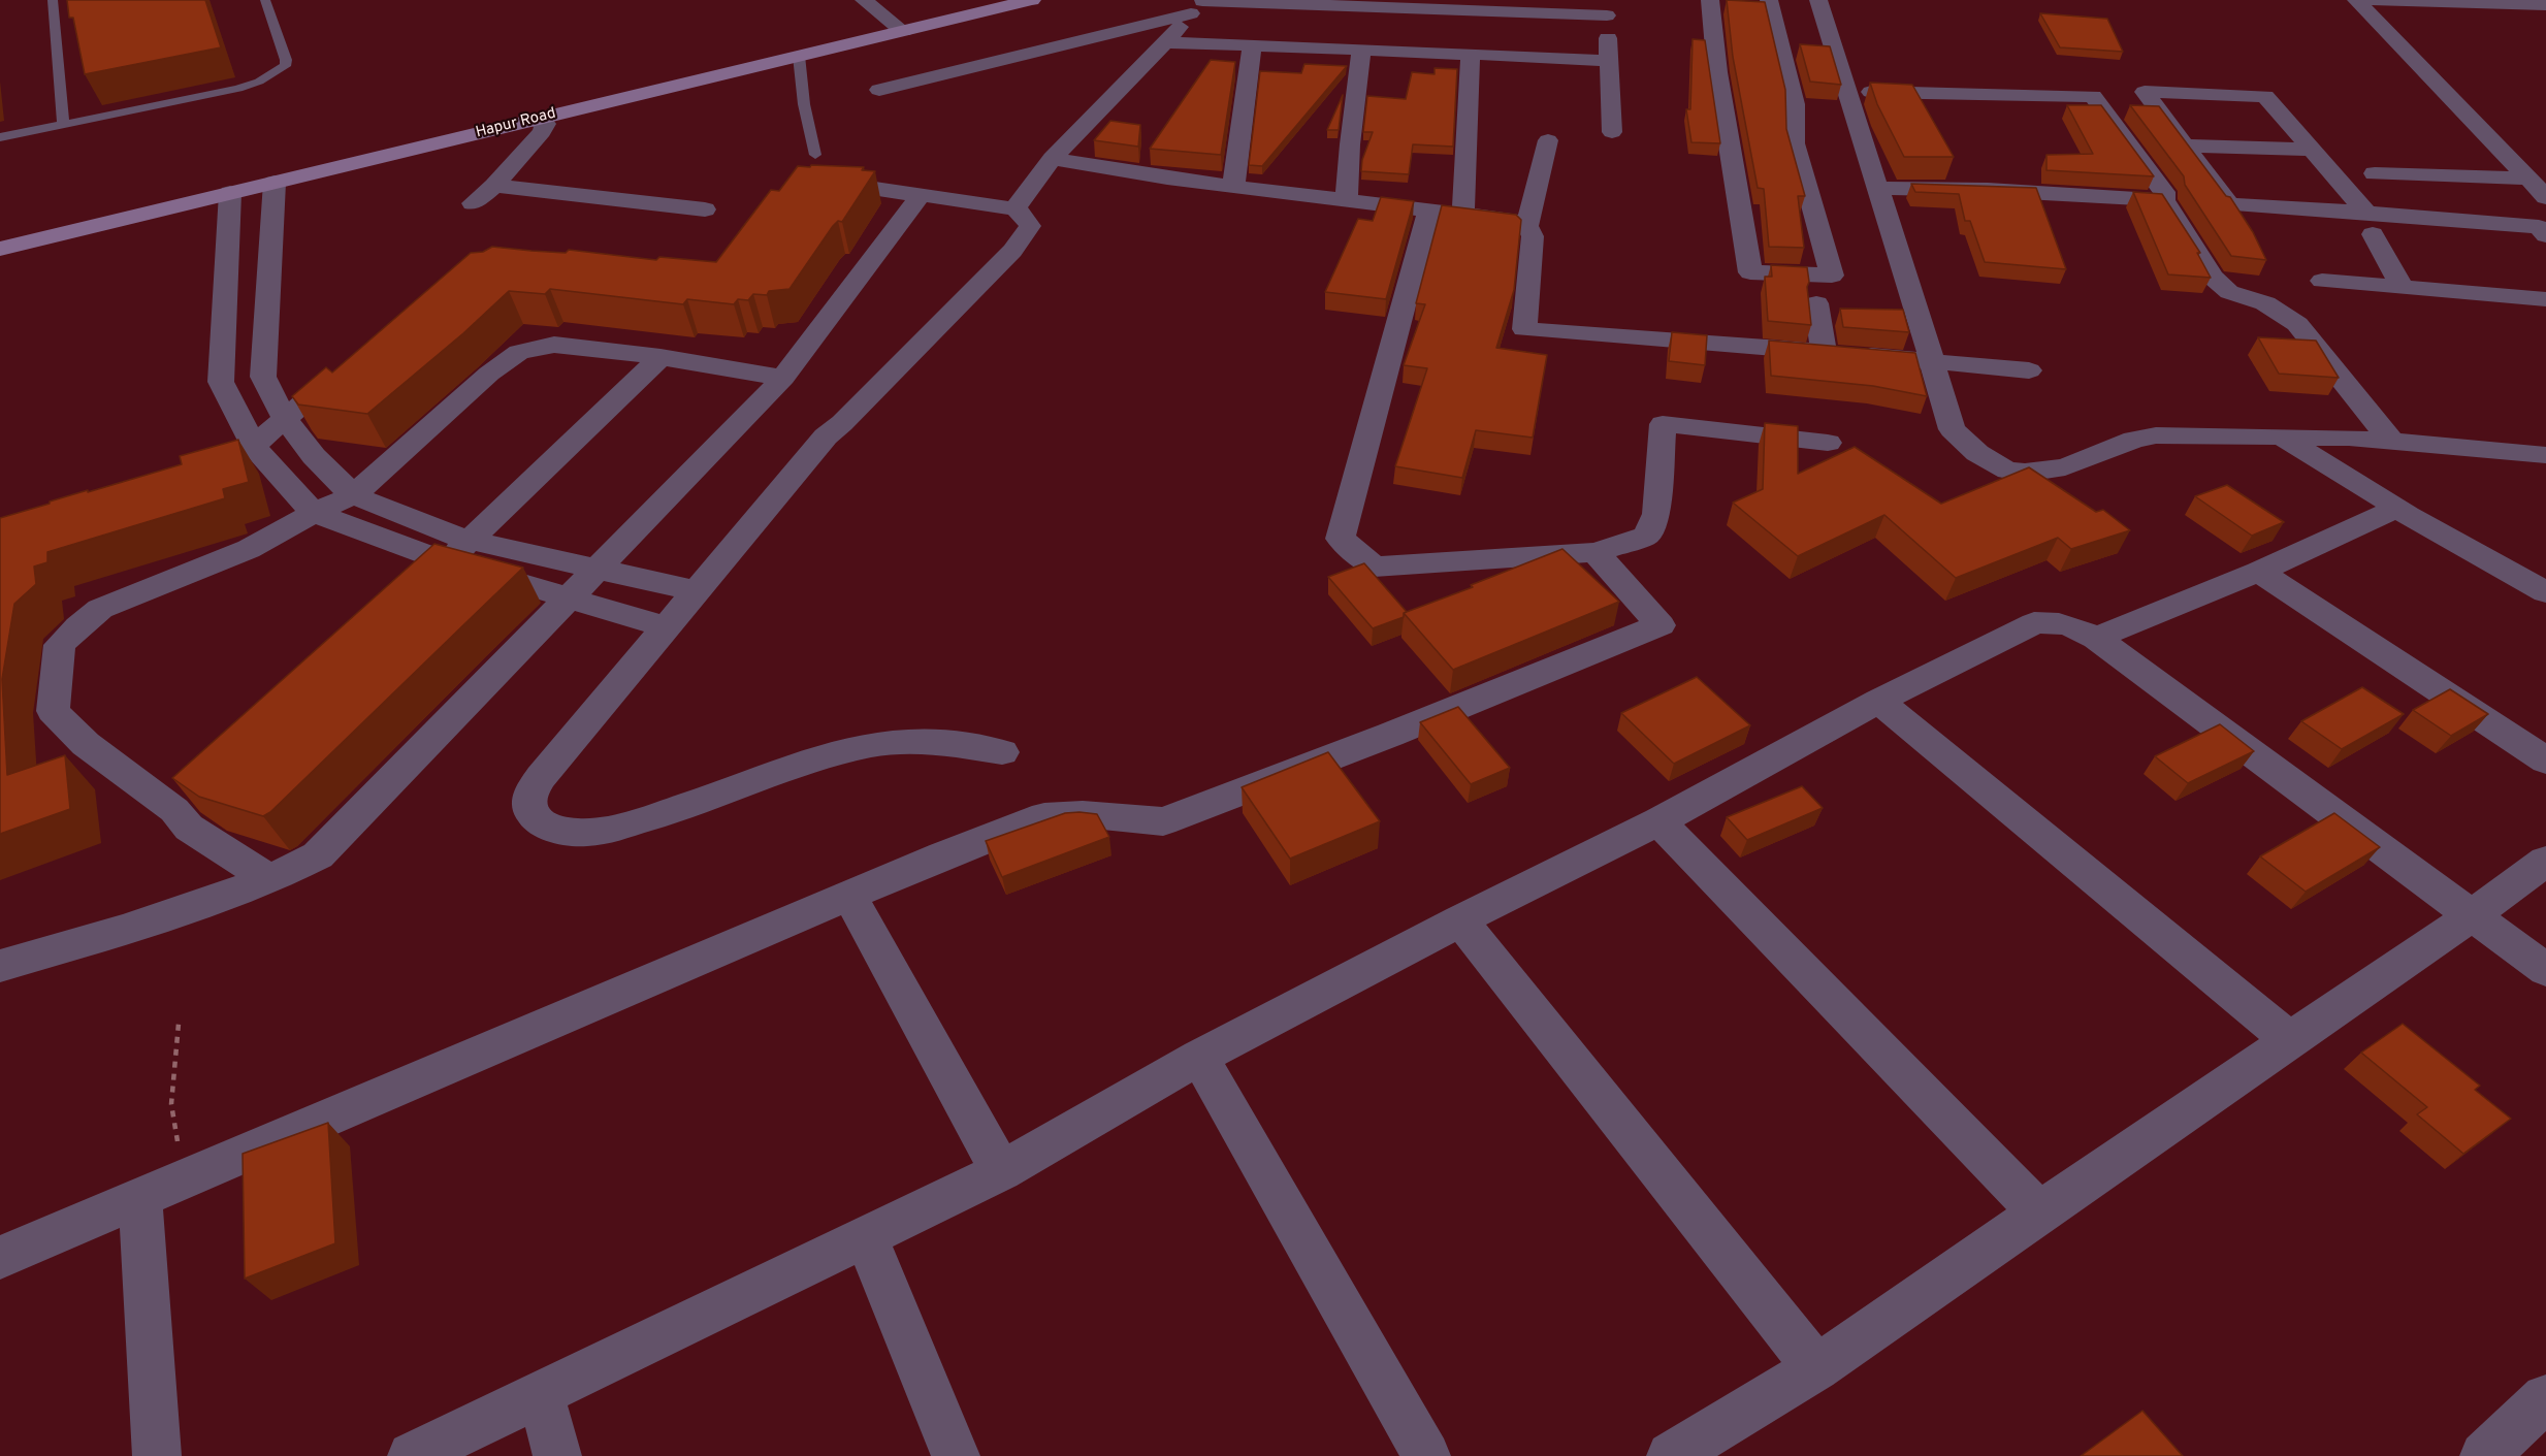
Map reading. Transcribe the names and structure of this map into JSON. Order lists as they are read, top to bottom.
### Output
{
  "streets": {
    "main road": ["Hapur Road"]
  }
}
